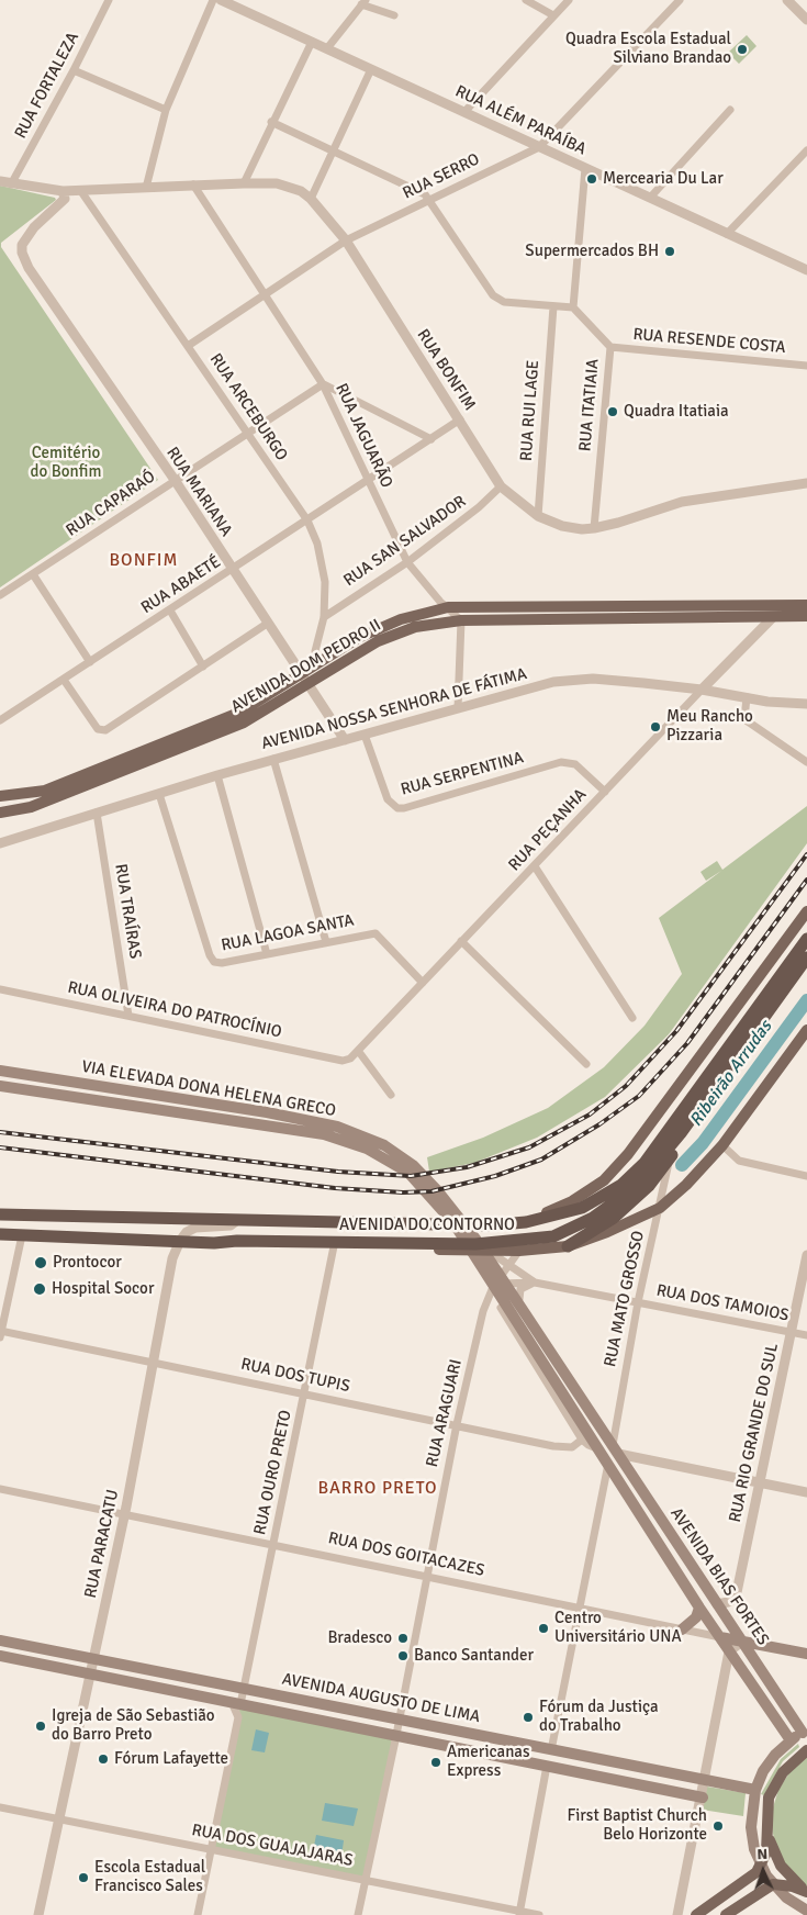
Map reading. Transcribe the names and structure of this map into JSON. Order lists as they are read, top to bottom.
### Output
{
  "streets": {
    "highway": ["AVENIDA DO CONTORNO"],
    "main road": [
      "AVENIDA DOM PEDRO II",
      "VIA ELEVADA DONA HELENA GRECO",
      "RUA DOS GOITACAZES",
      "AVENIDA BIAS FORTES",
      "AVENIDA AUGUSTO DE LIMA"
    ],
    "street": [
      "RUA FORTALEZA",
      "RUA ALÉM PARAÍBA",
      "RUA SERRO",
      "RUA RESENDE COSTA",
      "RUA BONFIM",
      "RUA ITATIAIA",
      "RUA ARCEBURGO",
      "RUA RUI LAGE",
      "RUA JAGUARÃO",
      "RUA MARIANA",
      "RUA CAPARAÓ",
      "RUA SAN SALVADOR",
      "RUA ABAETÉ",
      "AVENIDA NOSSA SENHORA DE FÁTIMA",
      "RUA SERPENTINA",
      "RUA PEÇANHA",
      "RUA TRAÍRAS",
      "RUA LAGOA SANTA",
      "RUA OLIVEIRA DO PATROCÍNIO",
      "RUA MATO GROSSO",
      "RUA DOS TAMOIOS",
      "RUA DOS TUPIS",
      "RUA ARAGUARI",
      "RUA RIO GRANDE DO SUL",
      "RUA OURO PRETO",
      "RUA PARACATU",
      "RUA DOS GUAJAJARAS"
    ]
  },
  "crossings": [
    ["RUA ALÉM PARAÍBA", "RUA SERRO"],
    ["RUA SERRO", "RUA BONFIM"],
    ["RUA SERRO", "RUA ARCEBURGO"],
    ["RUA SERRO", "RUA JAGUARÃO"],
    ["RUA RESENDE COSTA", "RUA ITATIAIA"],
    ["RUA BONFIM", "RUA ITATIAIA"],
    ["RUA BONFIM", "RUA ARCEBURGO"],
    ["RUA BONFIM", "RUA RUI LAGE"],
    ["RUA BONFIM", "RUA JAGUARÃO"],
    ["RUA BONFIM", "RUA SAN SALVADOR"],
    ["RUA BONFIM", "RUA ABAETÉ"],
    ["RUA ARCEBURGO", "RUA CAPARAÓ"],
    ["RUA ARCEBURGO", "RUA SAN SALVADOR"],
    ["RUA ARCEBURGO", "RUA ABAETÉ"],
    ["RUA ARCEBURGO", "AVENIDA DOM PEDRO II"],
    ["RUA JAGUARÃO", "RUA CAPARAÓ"],
    ["RUA JAGUARÃO", "RUA SAN SALVADOR"],
    ["RUA JAGUARÃO", "RUA ABAETÉ"],
    ["RUA JAGUARÃO", "AVENIDA DOM PEDRO II"],
    ["RUA MARIANA", "RUA CAPARAÓ"],
    ["RUA MARIANA", "RUA ABAETÉ"],
    ["RUA MARIANA", "AVENIDA DOM PEDRO II"],
    ["RUA MARIANA", "AVENIDA NOSSA SENHORA DE FÁTIMA"],
    ["AVENIDA DOM PEDRO II", "RUA PEÇANHA"],
    ["AVENIDA NOSSA SENHORA DE FÁTIMA", "RUA SERPENTINA"],
    ["AVENIDA NOSSA SENHORA DE FÁTIMA", "RUA PEÇANHA"],
    ["AVENIDA NOSSA SENHORA DE FÁTIMA", "RUA TRAÍRAS"],
    ["AVENIDA NOSSA SENHORA DE FÁTIMA", "RUA LAGOA SANTA"],
    ["RUA SERPENTINA", "RUA PEÇANHA"],
    ["RUA PEÇANHA", "RUA LAGOA SANTA"],
    ["RUA PEÇANHA", "RUA OLIVEIRA DO PATROCÍNIO"],
    ["RUA TRAÍRAS", "RUA OLIVEIRA DO PATROCÍNIO"],
    ["VIA ELEVADA DONA HELENA GRECO", "RUA DOS TUPIS"],
    ["VIA ELEVADA DONA HELENA GRECO", "AVENIDA BIAS FORTES"],
    ["AVENIDA DO CONTORNO", "RUA MATO GROSSO"],
    ["AVENIDA DO CONTORNO", "RUA DOS TAMOIOS"],
    ["AVENIDA DO CONTORNO", "RUA ARAGUARI"],
    ["AVENIDA DO CONTORNO", "RUA OURO PRETO"],
    ["AVENIDA DO CONTORNO", "RUA PARACATU"],
    ["RUA MATO GROSSO", "RUA DOS TAMOIOS"],
    ["RUA MATO GROSSO", "AVENIDA BIAS FORTES"],
    ["RUA DOS TAMOIOS", "RUA ARAGUARI"],
    ["RUA DOS TAMOIOS", "RUA RIO GRANDE DO SUL"],
    ["RUA DOS TUPIS", "RUA ARAGUARI"],
    ["RUA DOS TUPIS", "RUA OURO PRETO"],
    ["RUA DOS TUPIS", "RUA PARACATU"],
    ["RUA DOS TUPIS", "AVENIDA BIAS FORTES"],
    ["RUA ARAGUARI", "RUA DOS GOITACAZES"],
    ["RUA ARAGUARI", "AVENIDA AUGUSTO DE LIMA"],
    ["RUA ARAGUARI", "RUA DOS GUAJAJARAS"],
    ["RUA RIO GRANDE DO SUL", "AVENIDA BIAS FORTES"],
    ["RUA OURO PRETO", "RUA DOS GOITACAZES"],
    ["RUA OURO PRETO", "AVENIDA AUGUSTO DE LIMA"],
    ["RUA OURO PRETO", "RUA DOS GUAJAJARAS"],
    ["RUA PARACATU", "RUA DOS GOITACAZES"],
    ["RUA PARACATU", "AVENIDA AUGUSTO DE LIMA"],
    ["RUA PARACATU", "RUA DOS GUAJAJARAS"],
    ["RUA DOS GOITACAZES", "AVENIDA BIAS FORTES"]
  ],
  "districts": ["BONFIM", "BARRO PRETO"],
  "water": ["Ribeirão Arrudas"],
  "parks": ["Cemitério do Bonfim"],
  "places": [
    "Quadra Escola Estadual Silviano Brandao",
    "Mercearia Du Lar",
    "Supermercados BH",
    "Quadra Itatiaia",
    "Meu Rancho Pizzaria",
    "Prontocor",
    "Hospital Socor",
    "Centro Universitário UNA",
    "Bradesco",
    "Banco Santander",
    "Fórum da Justiça do Trabalho",
    "Igreja de São Sebastião do Barro Preto",
    "Fórum Lafayette",
    "Americanas Express",
    "First Baptist Church Belo Horizonte",
    "Escola Estadual Francisco Sales"
  ],
  "north": "top"
}
